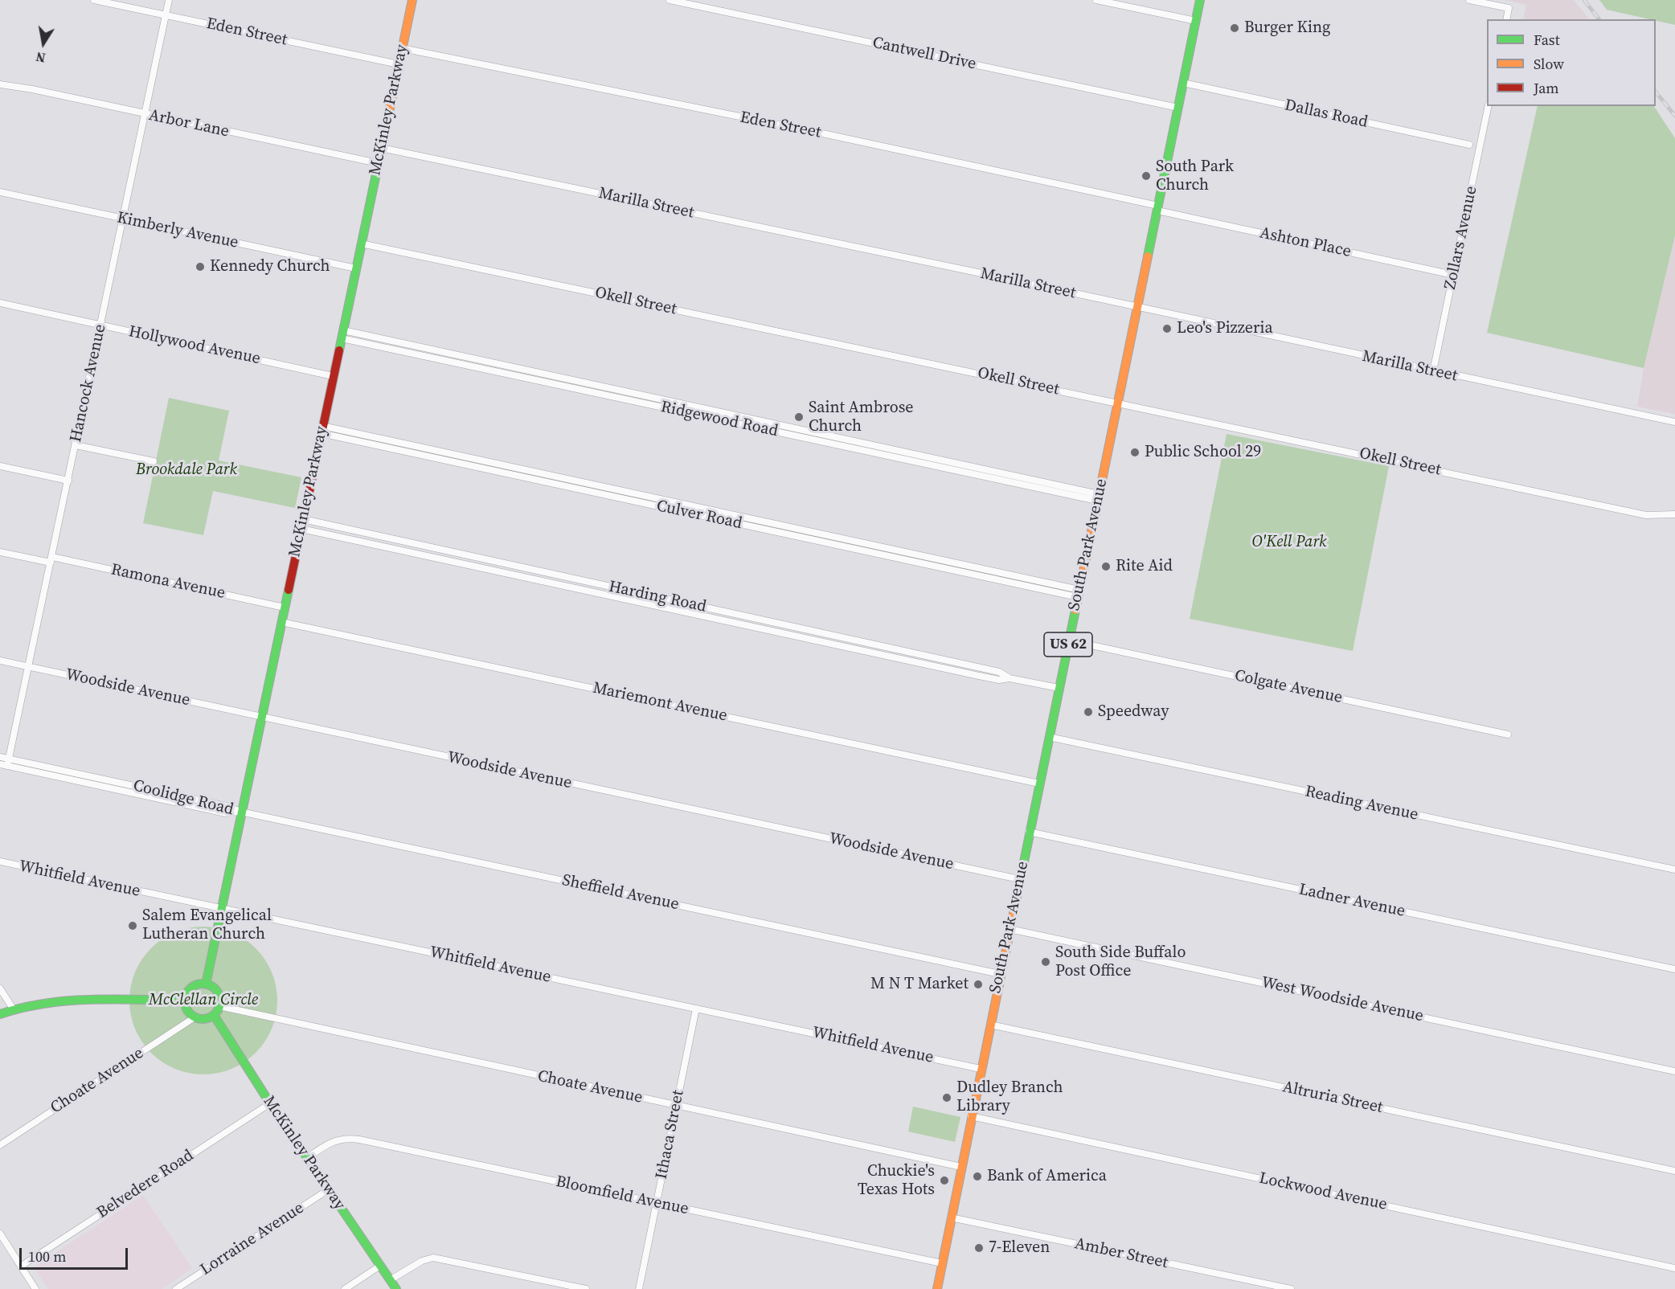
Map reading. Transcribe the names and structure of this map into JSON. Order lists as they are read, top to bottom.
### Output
{
  "streets": {
    "street": [
      "Eden Street",
      "Cantwell Drive",
      "McKinley Parkway",
      "Dallas Road",
      "Arbor Lane",
      "Marilla Street",
      "Kimberly Avenue",
      "Zollars Avenue",
      "Ashton Place",
      "Okell Street",
      "Hollywood Avenue",
      "Hancock Avenue",
      "Ridgewood Road",
      "Culver Road",
      "South Park Avenue",
      "Ramona Avenue",
      "Harding Road",
      "US 62",
      "Colgate Avenue",
      "Woodside Avenue",
      "Mariemont Avenue",
      "Coolidge Road",
      "Reading Avenue",
      "Whitfield Avenue",
      "Sheffield Avenue",
      "Ladner Avenue",
      "West Woodside Avenue",
      "Choate Avenue",
      "Altruria Street",
      "Ithaca Street",
      "Belvedere Road",
      "Lockwood Avenue",
      "Bloomfield Avenue",
      "Lorraine Avenue",
      "Amber Street"
    ]
  },
  "crossings": [
    ["Eden Street", "McKinley Parkway"],
    ["Eden Street", "Ashton Place"],
    ["Eden Street", "Hancock Avenue"],
    ["Eden Street", "South Park Avenue"],
    ["Cantwell Drive", "South Park Avenue"],
    ["McKinley Parkway", "Arbor Lane"],
    ["McKinley Parkway", "Marilla Street"],
    ["McKinley Parkway", "Kimberly Avenue"],
    ["McKinley Parkway", "Okell Street"],
    ["McKinley Parkway", "Hollywood Avenue"],
    ["McKinley Parkway", "Ridgewood Road"],
    ["McKinley Parkway", "Culver Road"],
    ["McKinley Parkway", "Ramona Avenue"],
    ["McKinley Parkway", "Harding Road"],
    ["McKinley Parkway", "Woodside Avenue"],
    ["McKinley Parkway", "Mariemont Avenue"],
    ["McKinley Parkway", "Coolidge Road"],
    ["McKinley Parkway", "Whitfield Avenue"],
    ["McKinley Parkway", "Sheffield Avenue"],
    ["McKinley Parkway", "Choate Avenue"],
    ["McKinley Parkway", "Belvedere Road"],
    ["McKinley Parkway", "Bloomfield Avenue"],
    ["McKinley Parkway", "Lorraine Avenue"],
    ["Dallas Road", "South Park Avenue"],
    ["Arbor Lane", "Hancock Avenue"],
    ["Marilla Street", "Zollars Avenue"],
    ["Marilla Street", "South Park Avenue"],
    ["Kimberly Avenue", "Hancock Avenue"],
    ["Zollars Avenue", "Ashton Place"],
    ["Ashton Place", "South Park Avenue"],
    ["Okell Street", "South Park Avenue"],
    ["Hollywood Avenue", "Hancock Avenue"],
    ["Hancock Avenue", "Ramona Avenue"],
    ["Hancock Avenue", "Woodside Avenue"],
    ["Hancock Avenue", "Coolidge Road"],
    ["Ridgewood Road", "South Park Avenue"],
    ["Culver Road", "South Park Avenue"],
    ["South Park Avenue", "Harding Road"],
    ["South Park Avenue", "Colgate Avenue"],
    ["South Park Avenue", "Woodside Avenue"],
    ["South Park Avenue", "Mariemont Avenue"],
    ["South Park Avenue", "Reading Avenue"],
    ["South Park Avenue", "Whitfield Avenue"],
    ["South Park Avenue", "Sheffield Avenue"],
    ["South Park Avenue", "Ladner Avenue"],
    ["South Park Avenue", "West Woodside Avenue"],
    ["South Park Avenue", "Choate Avenue"],
    ["South Park Avenue", "Altruria Street"],
    ["South Park Avenue", "Lockwood Avenue"],
    ["South Park Avenue", "Bloomfield Avenue"],
    ["South Park Avenue", "Amber Street"],
    ["Coolidge Road", "Sheffield Avenue"],
    ["Whitfield Avenue", "Ithaca Street"],
    ["Choate Avenue", "Ithaca Street"],
    ["Ithaca Street", "Bloomfield Avenue"]
  ],
  "parks": ["Brookdale Park", "O'Kell Park", "McClellan Circle"],
  "places": [
    "Burger King",
    "South Park Church",
    "Kennedy Church",
    "Leo's Pizzeria",
    "Saint Ambrose Church",
    "Public School 29",
    "Rite Aid",
    "Speedway",
    "Salem Evangelical Lutheran Church",
    "South Side Buffalo Post Office",
    "M N T Market",
    "Dudley Branch Library",
    "Bank of America",
    "Chuckie's Texas Hots",
    "7-Eleven"
  ],
  "legend": ["Fast", "Slow", "Jam"],
  "scale_bar": "100 m",
  "north": "bottom"
}
